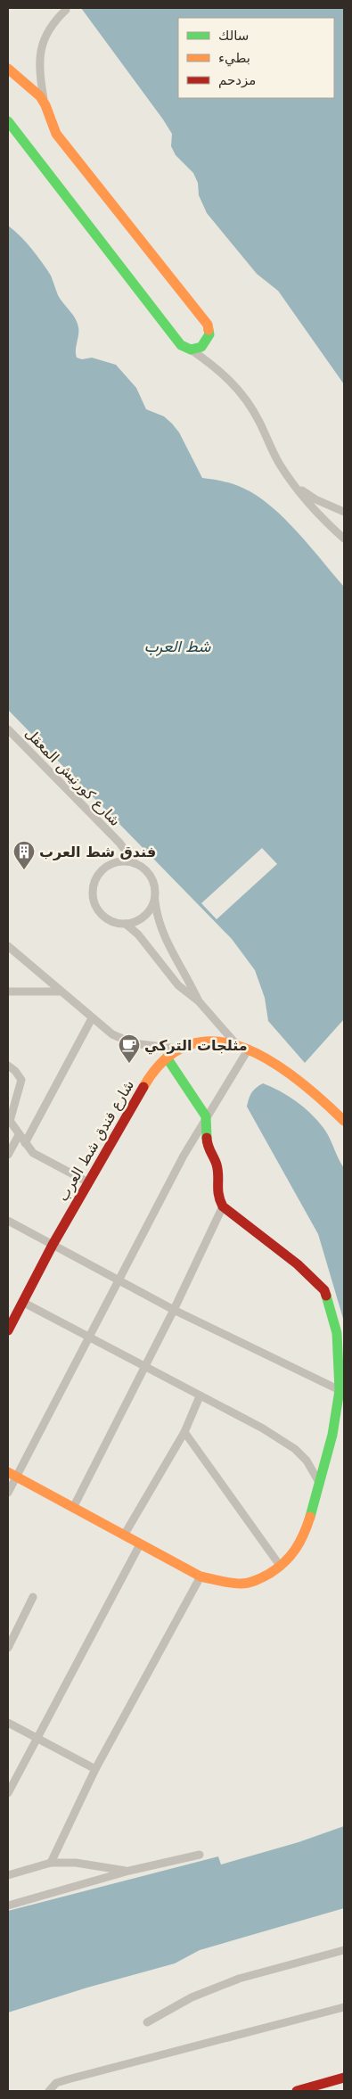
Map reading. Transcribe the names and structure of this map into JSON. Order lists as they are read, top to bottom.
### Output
{
  "streets": {
    "street": ["شارع كورنيش المعقل", "شارع فندق شط العرب"]
  },
  "water": ["شط العرب"],
  "places": {
    "building": ["فندق شط العرب"],
    "cafe": ["مثلجات التركي"]
  },
  "legend": ["سالك", "بطيء", "مزدحم"]
}
